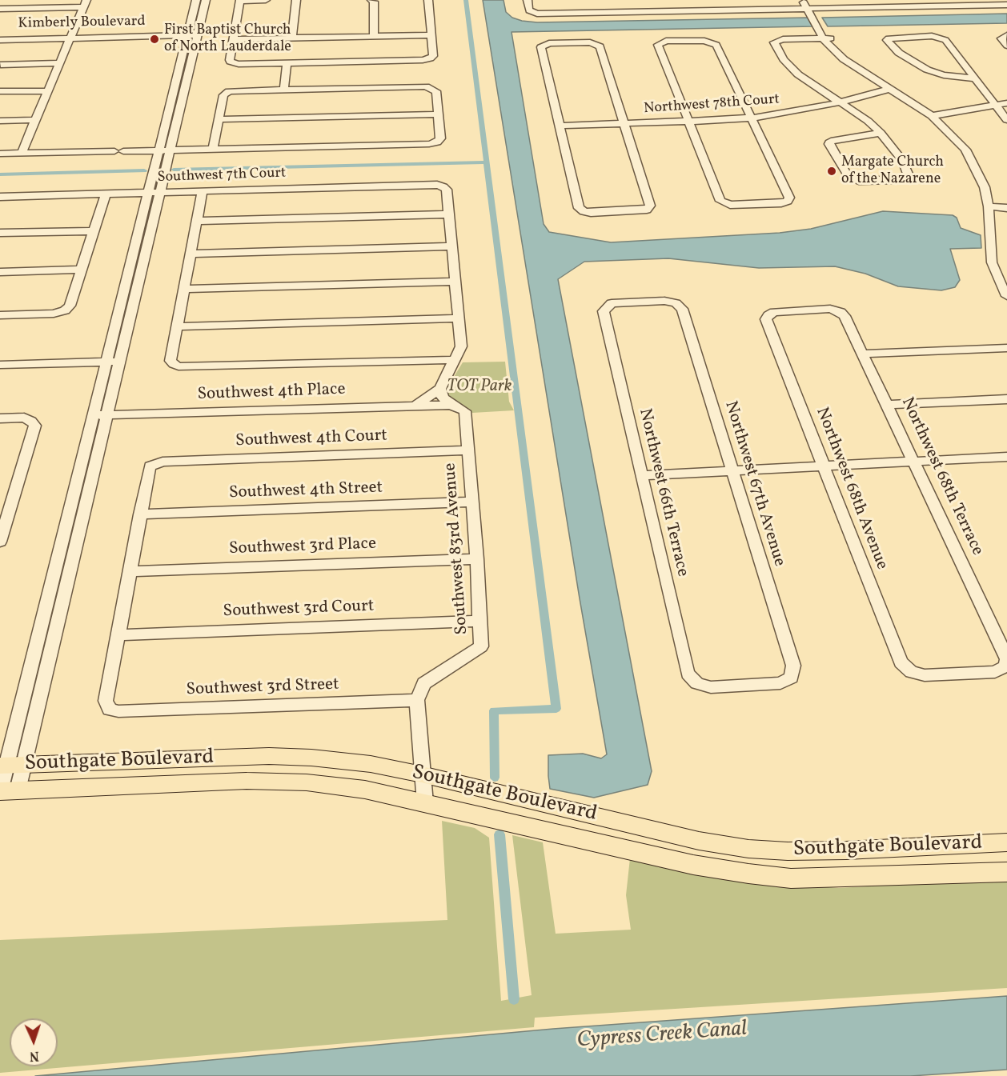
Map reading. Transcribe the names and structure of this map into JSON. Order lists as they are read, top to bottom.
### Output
{
  "streets": {
    "main road": ["Southgate Boulevard"],
    "street": [
      "Kimberly Boulevard",
      "Northwest 78th Court",
      "Southwest 7th Court",
      "Southwest 4th Place",
      "Southwest 4th Court",
      "Northwest 68th Terrace",
      "Northwest 67th Avenue",
      "Northwest 68th Avenue",
      "Southwest 4th Street",
      "Northwest 66th Terrace",
      "Southwest 3rd Place",
      "Southwest 83rd Avenue",
      "Southwest 3rd Court",
      "Southwest 3rd Street"
    ]
  },
  "crossings": [
    ["Southwest 4th Place", "Southwest 83rd Avenue"],
    ["Southwest 4th Court", "Southwest 4th Street"],
    ["Southwest 4th Court", "Southwest 83rd Avenue"],
    ["Northwest 68th Terrace", "Northwest 68th Avenue"],
    ["Northwest 67th Avenue", "Northwest 66th Terrace"],
    ["Southwest 4th Street", "Southwest 83rd Avenue"],
    ["Southwest 3rd Place", "Southwest 83rd Avenue"],
    ["Southwest 83rd Avenue", "Southwest 3rd Court"],
    ["Southwest 83rd Avenue", "Southwest 3rd Street"],
    ["Southwest 3rd Court", "Southwest 3rd Street"]
  ],
  "water": ["Cypress Creek Canal"],
  "parks": ["TOT Park"],
  "places": ["First Baptist Church of North Lauderdale", "Margate Church of the Nazarene"],
  "north": "bottom"
}
